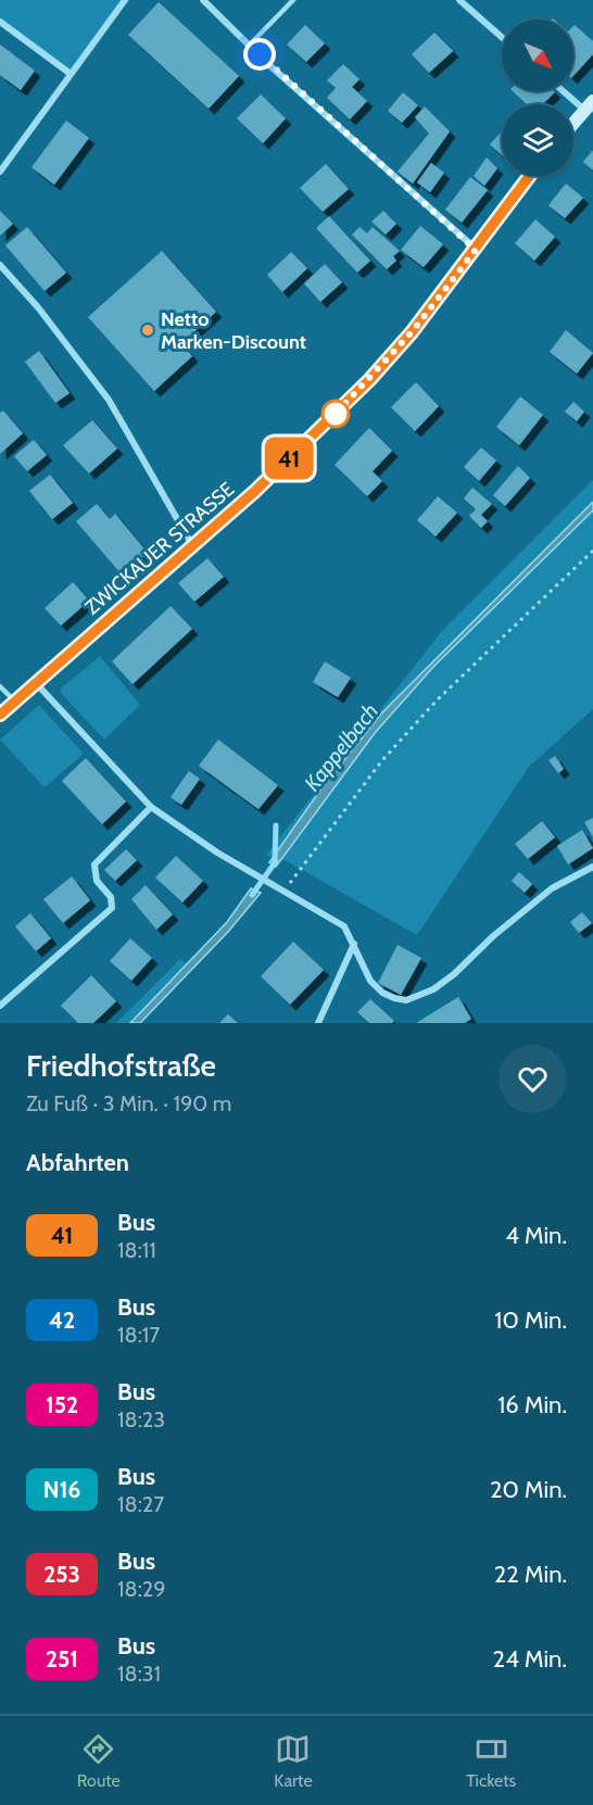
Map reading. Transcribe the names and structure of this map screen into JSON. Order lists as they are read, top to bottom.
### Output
{
  "streets": {
    "main road": ["ZWICKAUER STRASSE"]
  },
  "water": ["Kappelbach"],
  "places": ["Netto Marken-Discount"],
  "lines": ["bus line 41"],
  "north": "bottom right",
  "page": {
    "on_map": "41",
    "heading": [
      ["Friedhofstraße", "Zu Fuß · 3 Min. · 190 m"],
      "Abfahrten"
    ],
    "list": [
      {
        "mark": "41",
        "name": "Bus",
        "note": "18:11",
        "value": "4 Min."
      },
      {
        "mark": "42",
        "name": "Bus",
        "note": "18:17",
        "value": "10 Min."
      },
      {
        "mark": "152",
        "name": "Bus",
        "note": "18:23",
        "value": "16 Min."
      },
      {
        "mark": "N16",
        "name": "Bus",
        "note": "18:27",
        "value": "20 Min."
      },
      {
        "mark": "253",
        "name": "Bus",
        "note": "18:29",
        "value": "22 Min."
      },
      {
        "mark": "251",
        "name": "Bus",
        "note": "18:31",
        "value": "24 Min."
      }
    ],
    "tabs": ["Route", "Karte", "Tickets"]
  }
}
